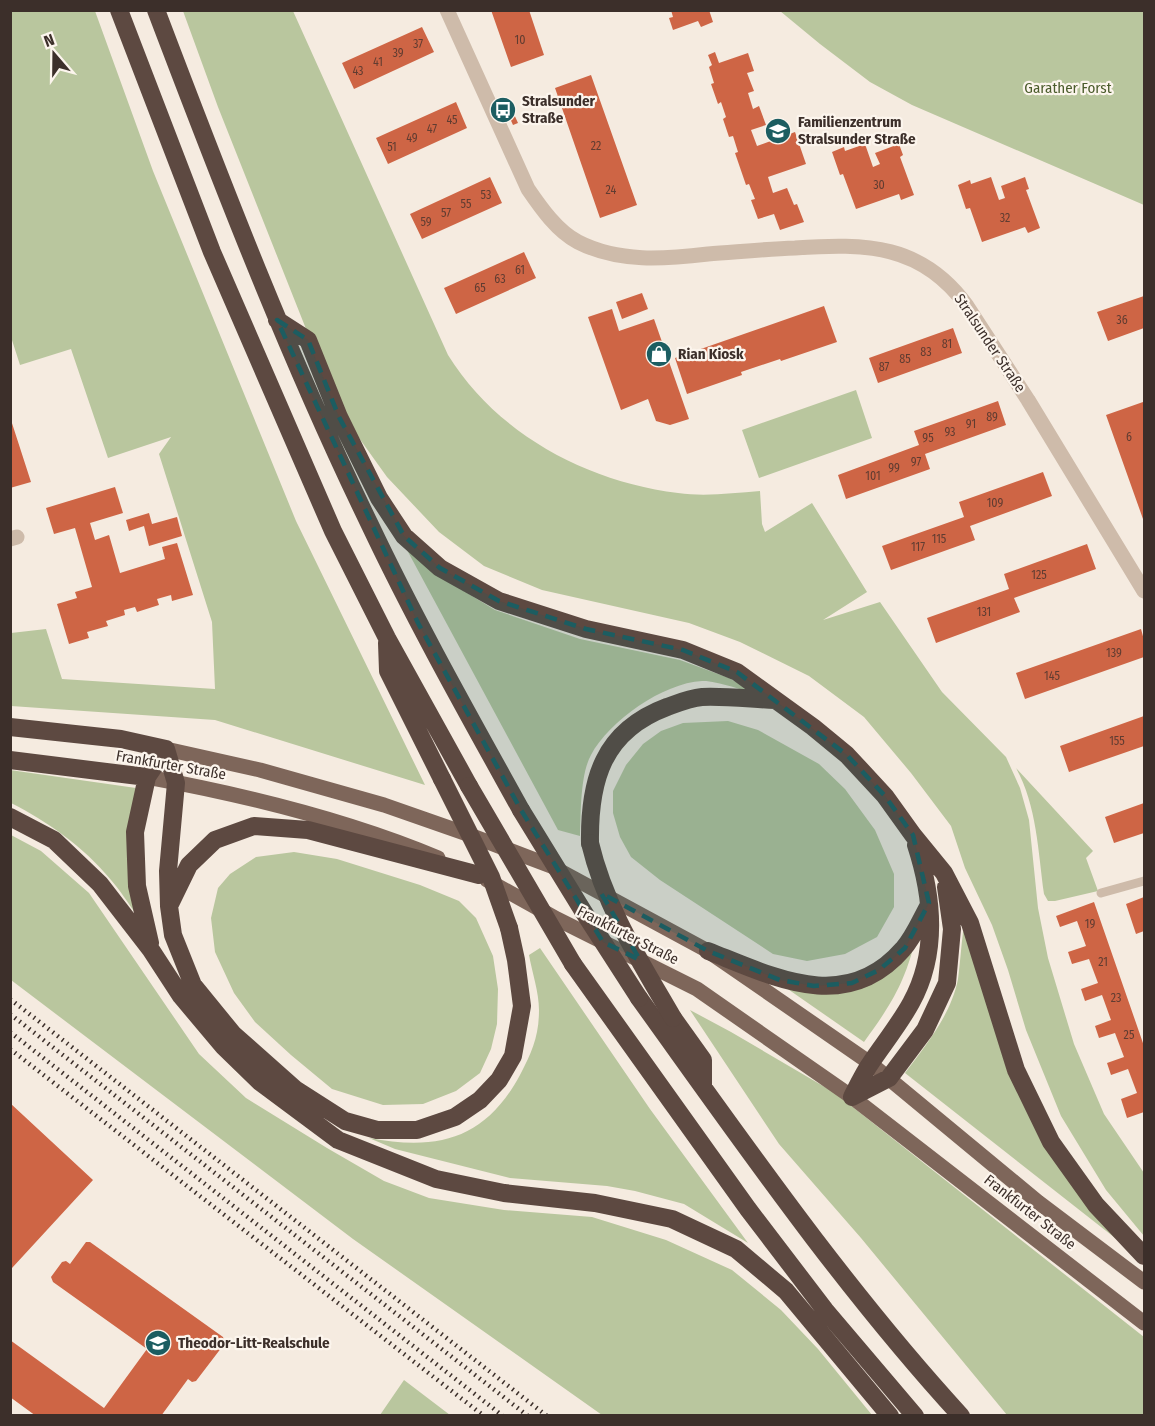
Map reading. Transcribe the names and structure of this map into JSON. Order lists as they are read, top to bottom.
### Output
{
  "streets": {
    "highway": ["Frankfurter Straße"],
    "street": ["Stralsunder Straße"]
  },
  "parks": ["Garather Forst"],
  "places": {
    "bus stop": ["Stralsunder Straße"],
    "school or university": ["Familienzentrum Stralsunder Straße", "Theodor-Litt-Realschule"],
    "shop": ["Rian Kiosk"]
  },
  "house_numbers": [
    "10",
    "37",
    "39",
    "41",
    "43",
    "45",
    "47",
    "49",
    "22",
    "51",
    "30",
    "24",
    "53",
    "55",
    "57",
    "32",
    "59",
    "61",
    "63",
    "65",
    "36",
    "81",
    "83",
    "85",
    "87",
    "89",
    "91",
    "93",
    "6",
    "95",
    "97",
    "99",
    "101",
    "109",
    "115",
    "117",
    "125",
    "131",
    "139",
    "145",
    "155",
    "19",
    "21",
    "23",
    "25"
  ],
  "north": "top"
}
